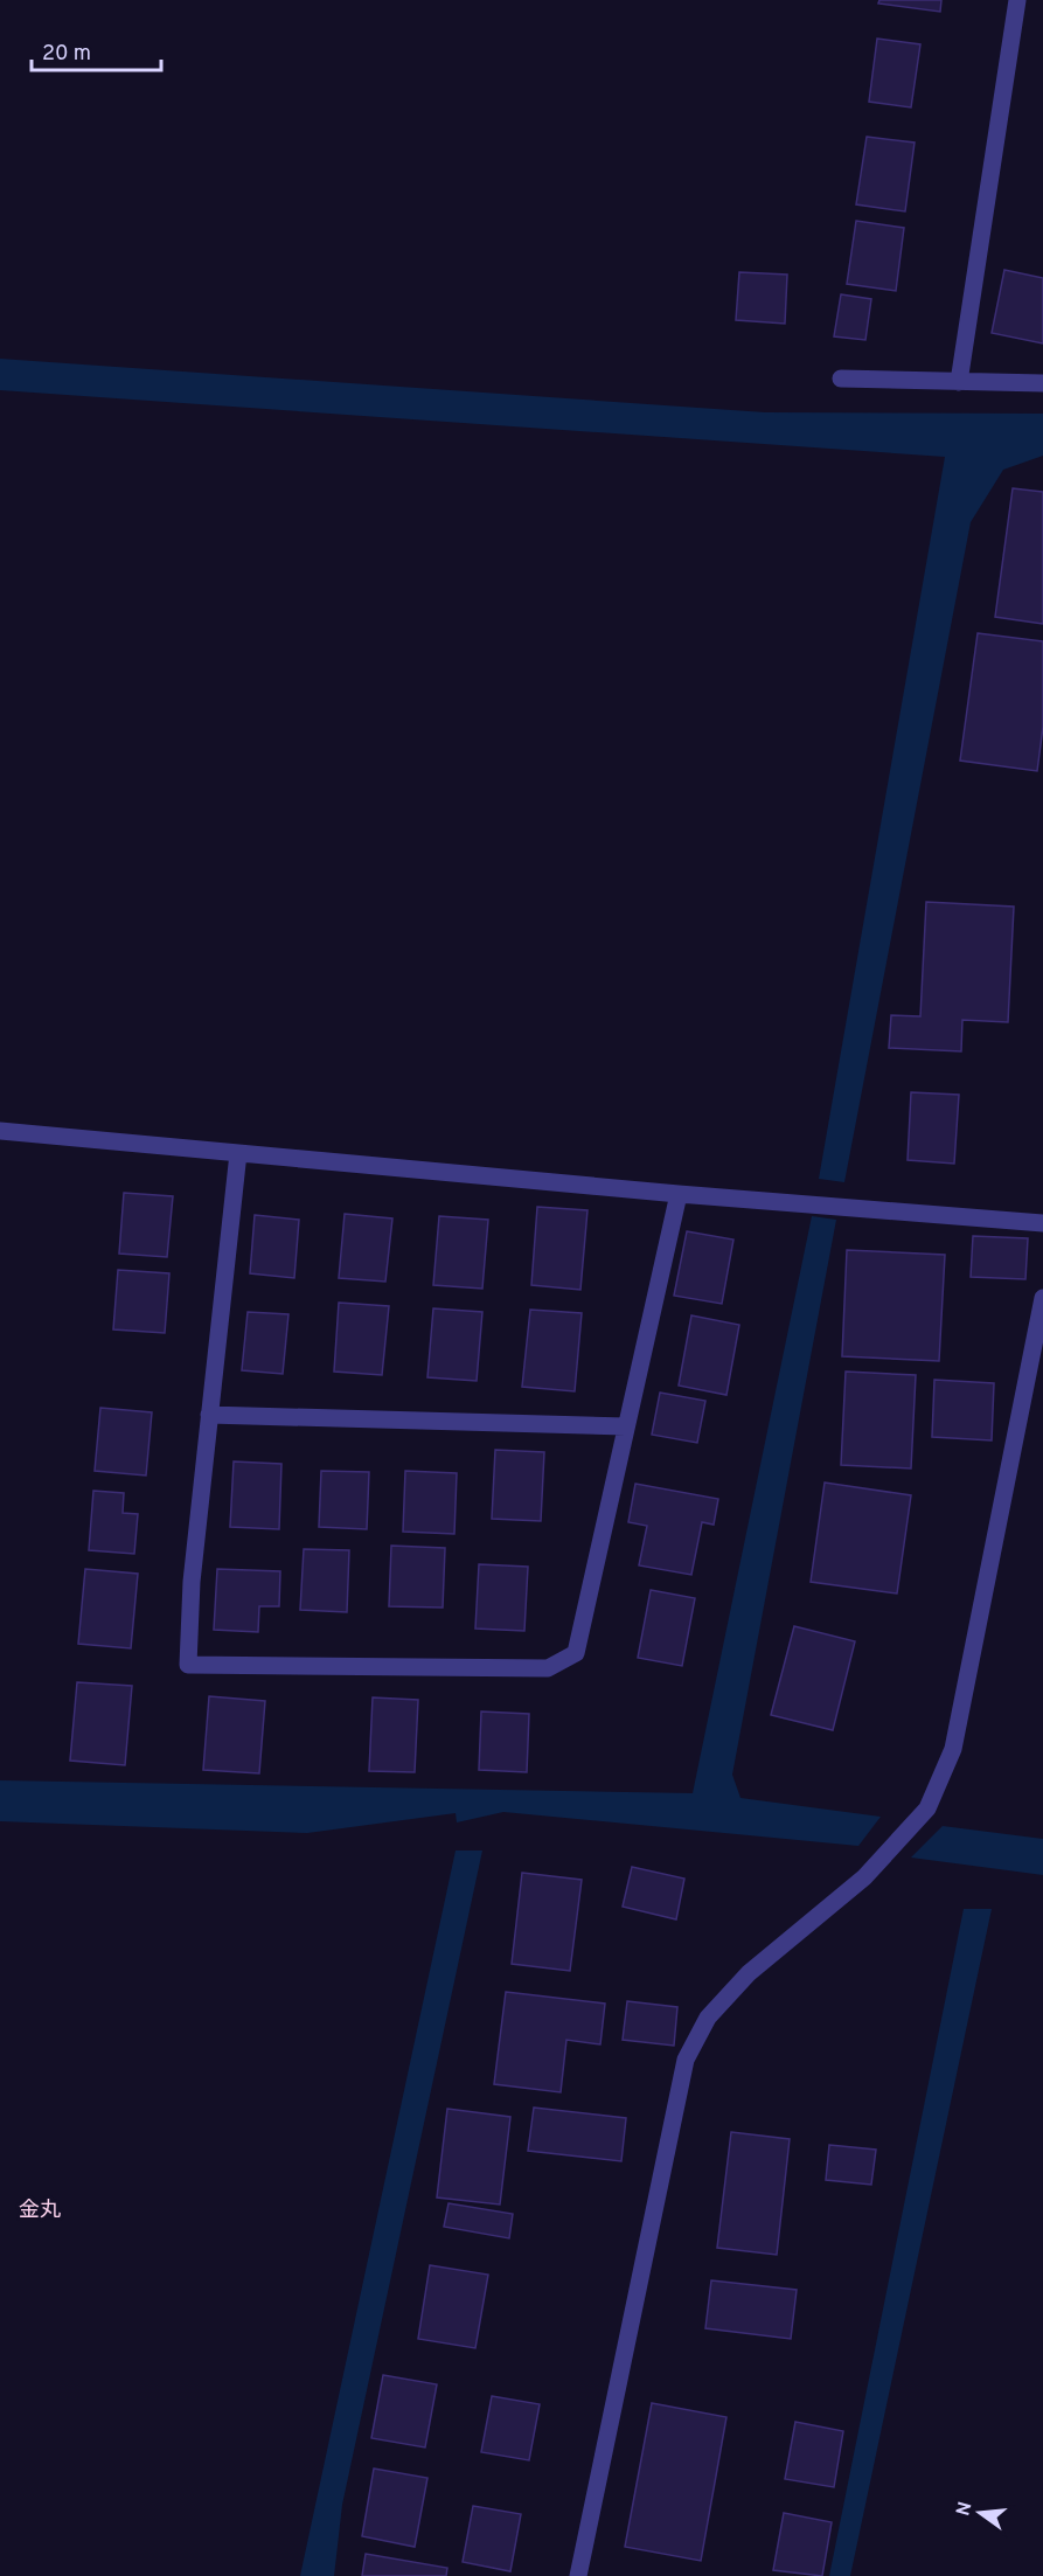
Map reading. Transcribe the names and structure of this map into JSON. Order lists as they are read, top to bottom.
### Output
{
  "districts": ["金丸"],
  "scale_bar": "20 m",
  "north": "left"
}
